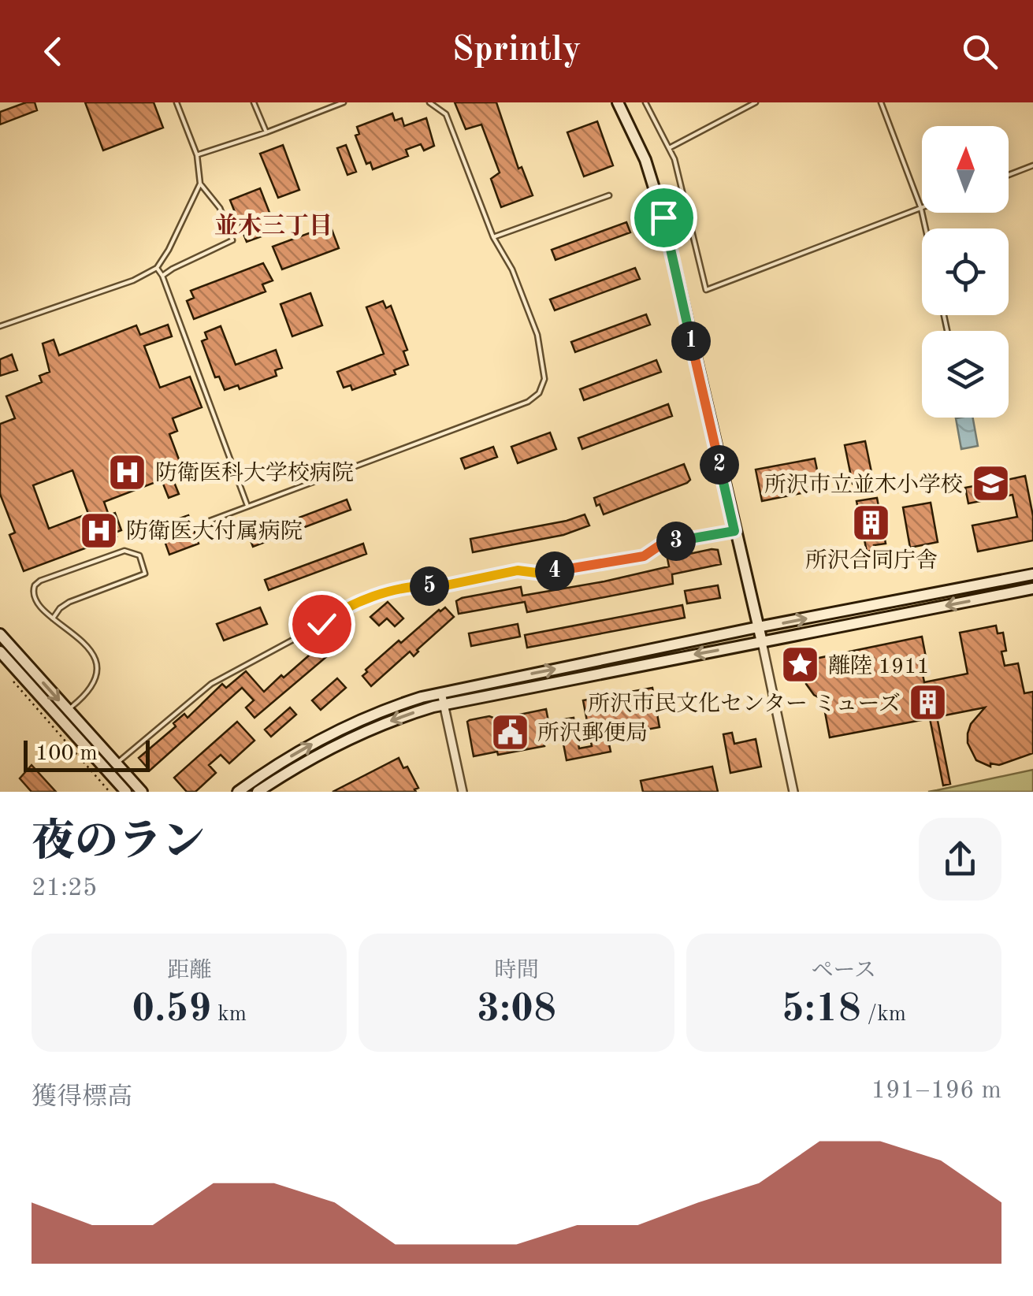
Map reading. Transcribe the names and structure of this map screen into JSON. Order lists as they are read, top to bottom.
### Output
{
  "districts": ["並木三丁目"],
  "places": {
    "hospital": ["防衛医科大学校病院", "防衛医大付属病院"],
    "school or university": ["所沢市立並木小学校"],
    "building": ["所沢合同庁舎", "所沢市民文化センター ミューズ"],
    "place": ["離陸 1911"],
    "public building": ["所沢郵便局"]
  },
  "scale_bar": "100 m",
  "north": "top",
  "page": {
    "header": "Sprintly",
    "pins": [
      "1",
      "2",
      "3",
      "4",
      "5"
    ],
    "scale": "100 m",
    "heading": ["夜のラン", "21:25"],
    "stats": [
      ["距離", "0.59 km"],
      ["時間", "3:08"],
      ["ペース", "5:18 /km"]
    ],
    "chart": ["獲得標高", "191–196 m"]
  }
}
